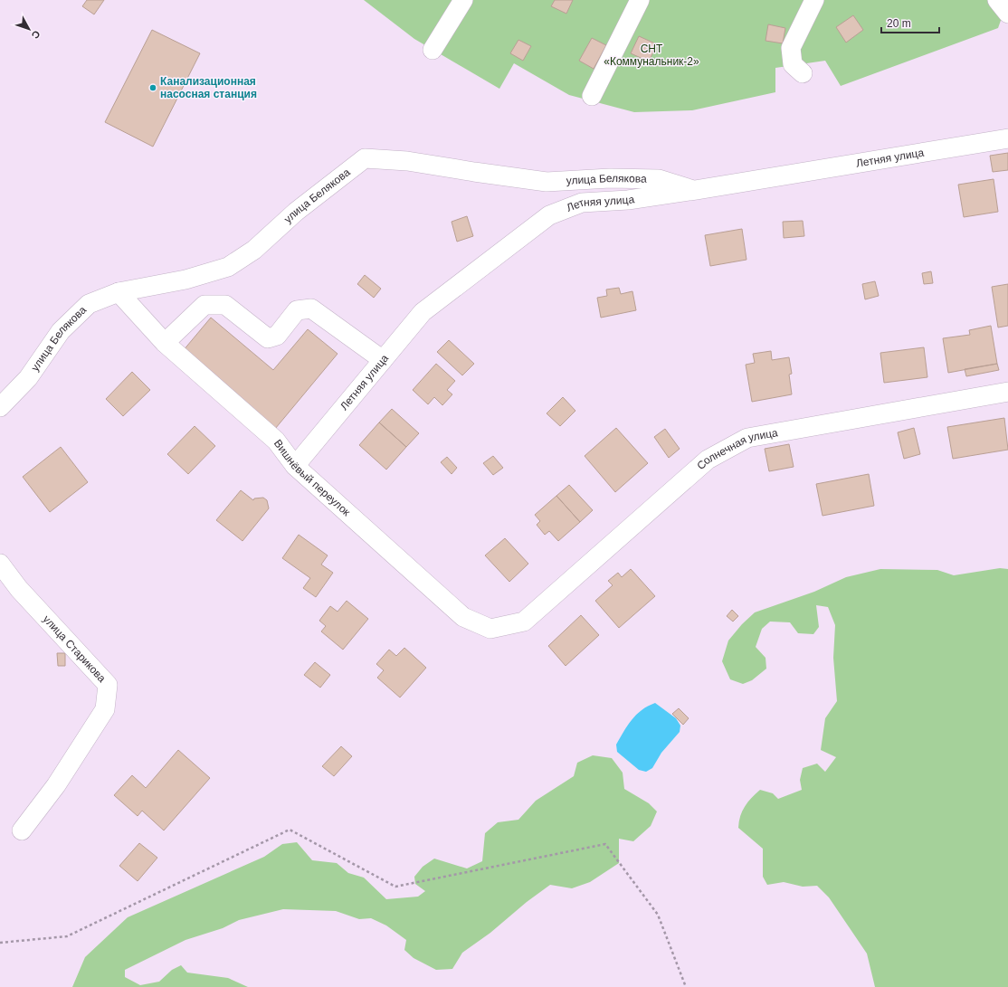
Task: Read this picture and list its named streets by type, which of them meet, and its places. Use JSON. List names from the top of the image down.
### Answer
{
  "streets": {
    "street": [
      "Летняя улица",
      "улица Белякова",
      "Солнечная улица",
      "Вишнёвый переулок",
      "улица Старикова"
    ]
  },
  "crossings": [
    ["Летняя улица", "улица Белякова"],
    ["Летняя улица", "Вишнёвый переулок"],
    ["улица Белякова", "Вишнёвый переулок"],
    ["Солнечная улица", "Вишнёвый переулок"]
  ],
  "parks": ["СНТ «Коммунальник-2»"],
  "places": ["Канализационная насосная станция"],
  "scale_bar": "20 m",
  "north": "bottom right"
}
